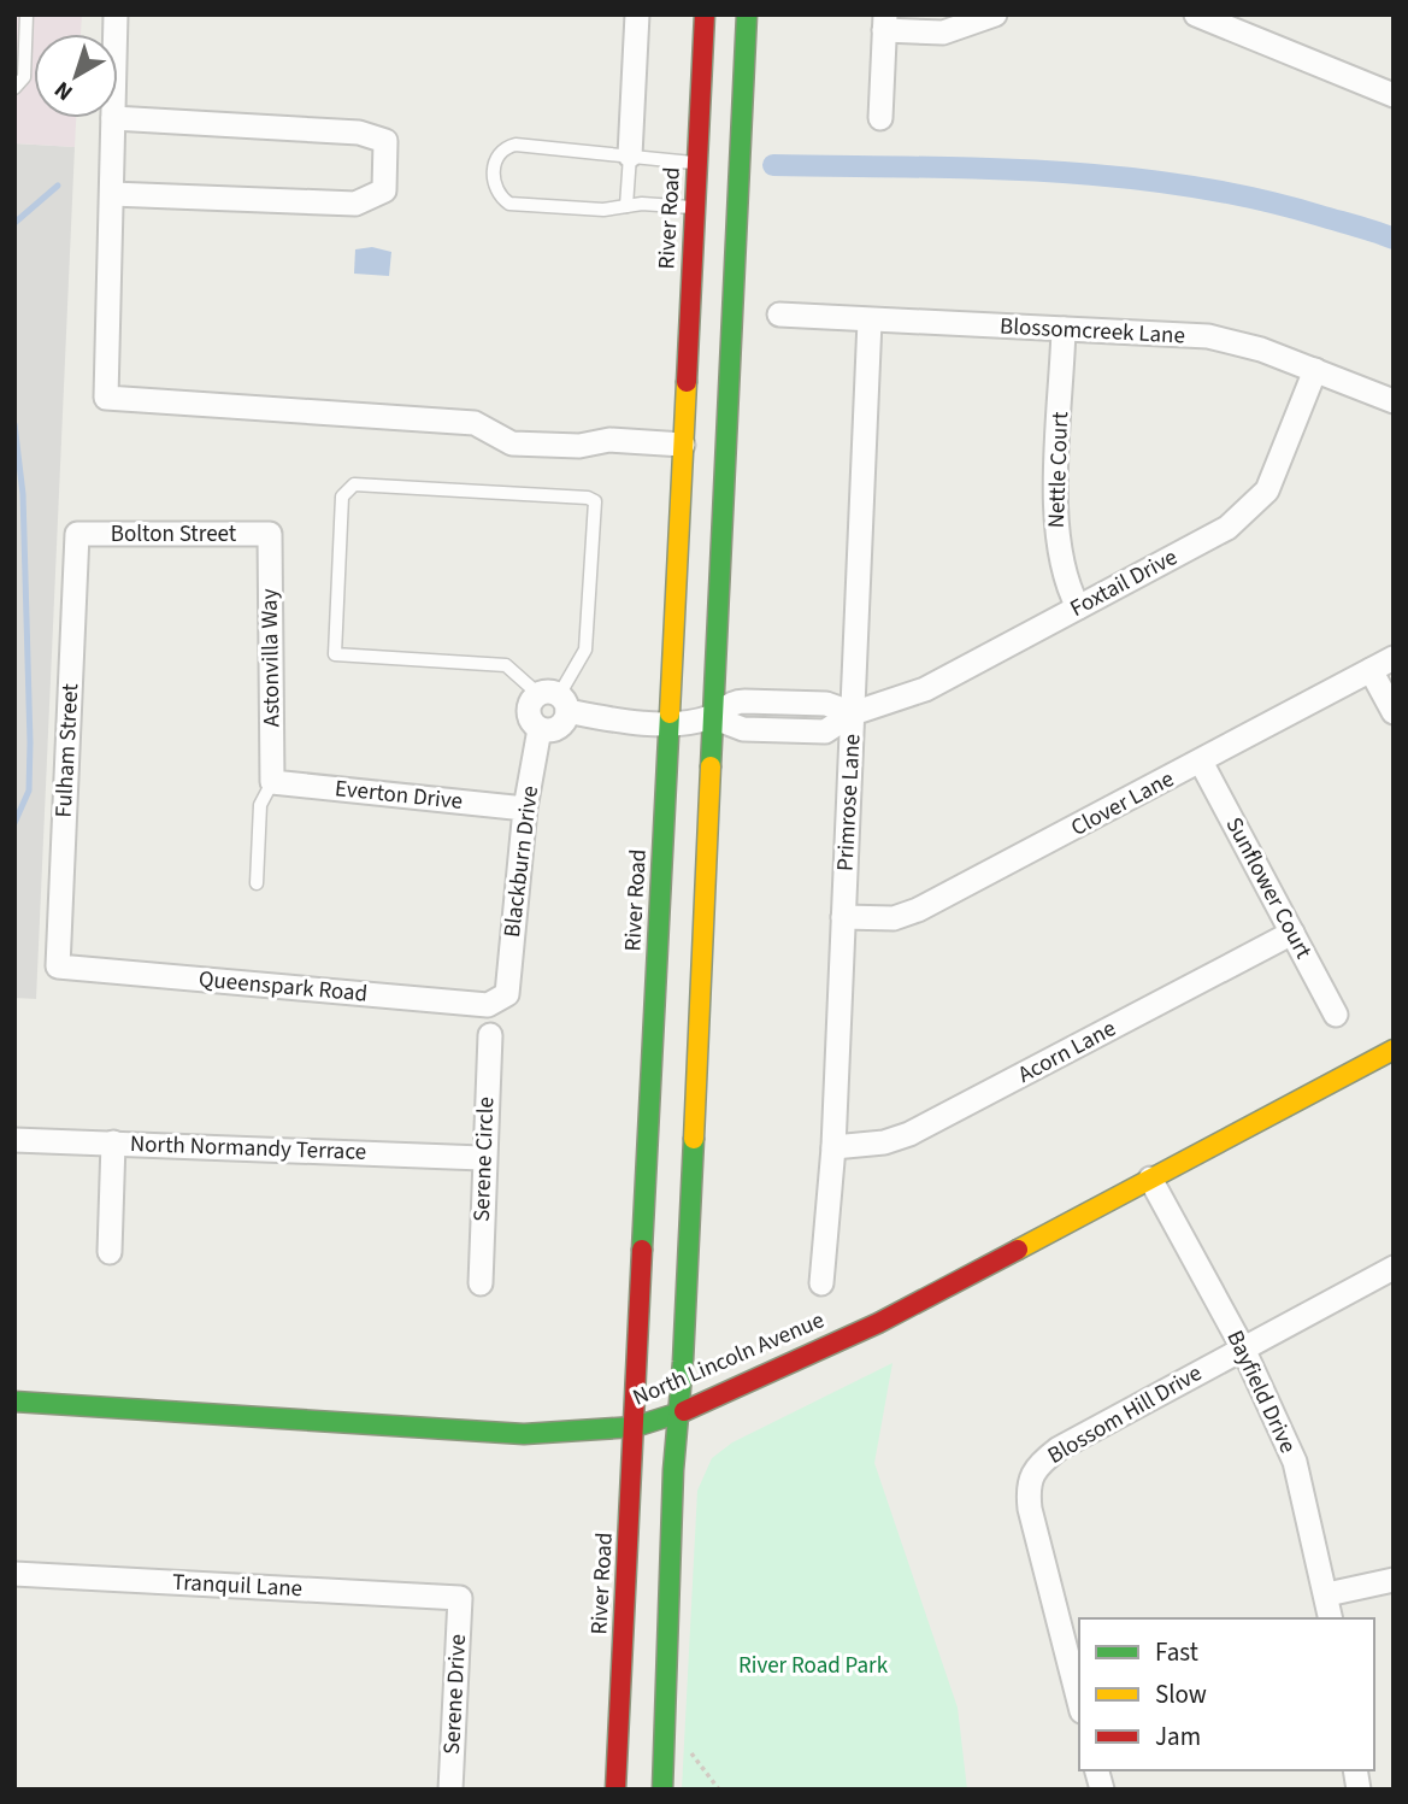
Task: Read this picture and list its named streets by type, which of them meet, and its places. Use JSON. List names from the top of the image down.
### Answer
{
  "streets": {
    "main road": ["River Road", "North Lincoln Avenue"],
    "street": [
      "Blossomcreek Lane",
      "Nettle Court",
      "Bolton Street",
      "Foxtail Drive",
      "Astonvilla Way",
      "Fulham Street",
      "Everton Drive",
      "Primrose Lane",
      "Clover Lane",
      "Blackburn Drive",
      "Sunflower Court",
      "Queenspark Road",
      "Acorn Lane",
      "North Normandy Terrace",
      "Serene Circle",
      "Bayfield Drive",
      "Blossom Hill Drive",
      "Tranquil Lane",
      "Serene Drive"
    ]
  },
  "crossings": [
    ["River Road", "North Lincoln Avenue"],
    ["Blossomcreek Lane", "Nettle Court"],
    ["Blossomcreek Lane", "Foxtail Drive"],
    ["Blossomcreek Lane", "Primrose Lane"],
    ["Nettle Court", "Foxtail Drive"],
    ["Bolton Street", "Astonvilla Way"],
    ["Bolton Street", "Fulham Street"],
    ["Foxtail Drive", "Primrose Lane"],
    ["Astonvilla Way", "Everton Drive"],
    ["Fulham Street", "Queenspark Road"],
    ["Everton Drive", "Blackburn Drive"],
    ["Primrose Lane", "Clover Lane"],
    ["Primrose Lane", "Acorn Lane"],
    ["Clover Lane", "Sunflower Court"],
    ["Blackburn Drive", "Queenspark Road"],
    ["Sunflower Court", "Acorn Lane"],
    ["North Normandy Terrace", "Serene Circle"],
    ["North Lincoln Avenue", "Bayfield Drive"],
    ["Bayfield Drive", "Blossom Hill Drive"],
    ["Tranquil Lane", "Serene Drive"]
  ],
  "parks": ["River Road Park"],
  "legend": ["Fast", "Slow", "Jam"],
  "north": "bottom left"
}
